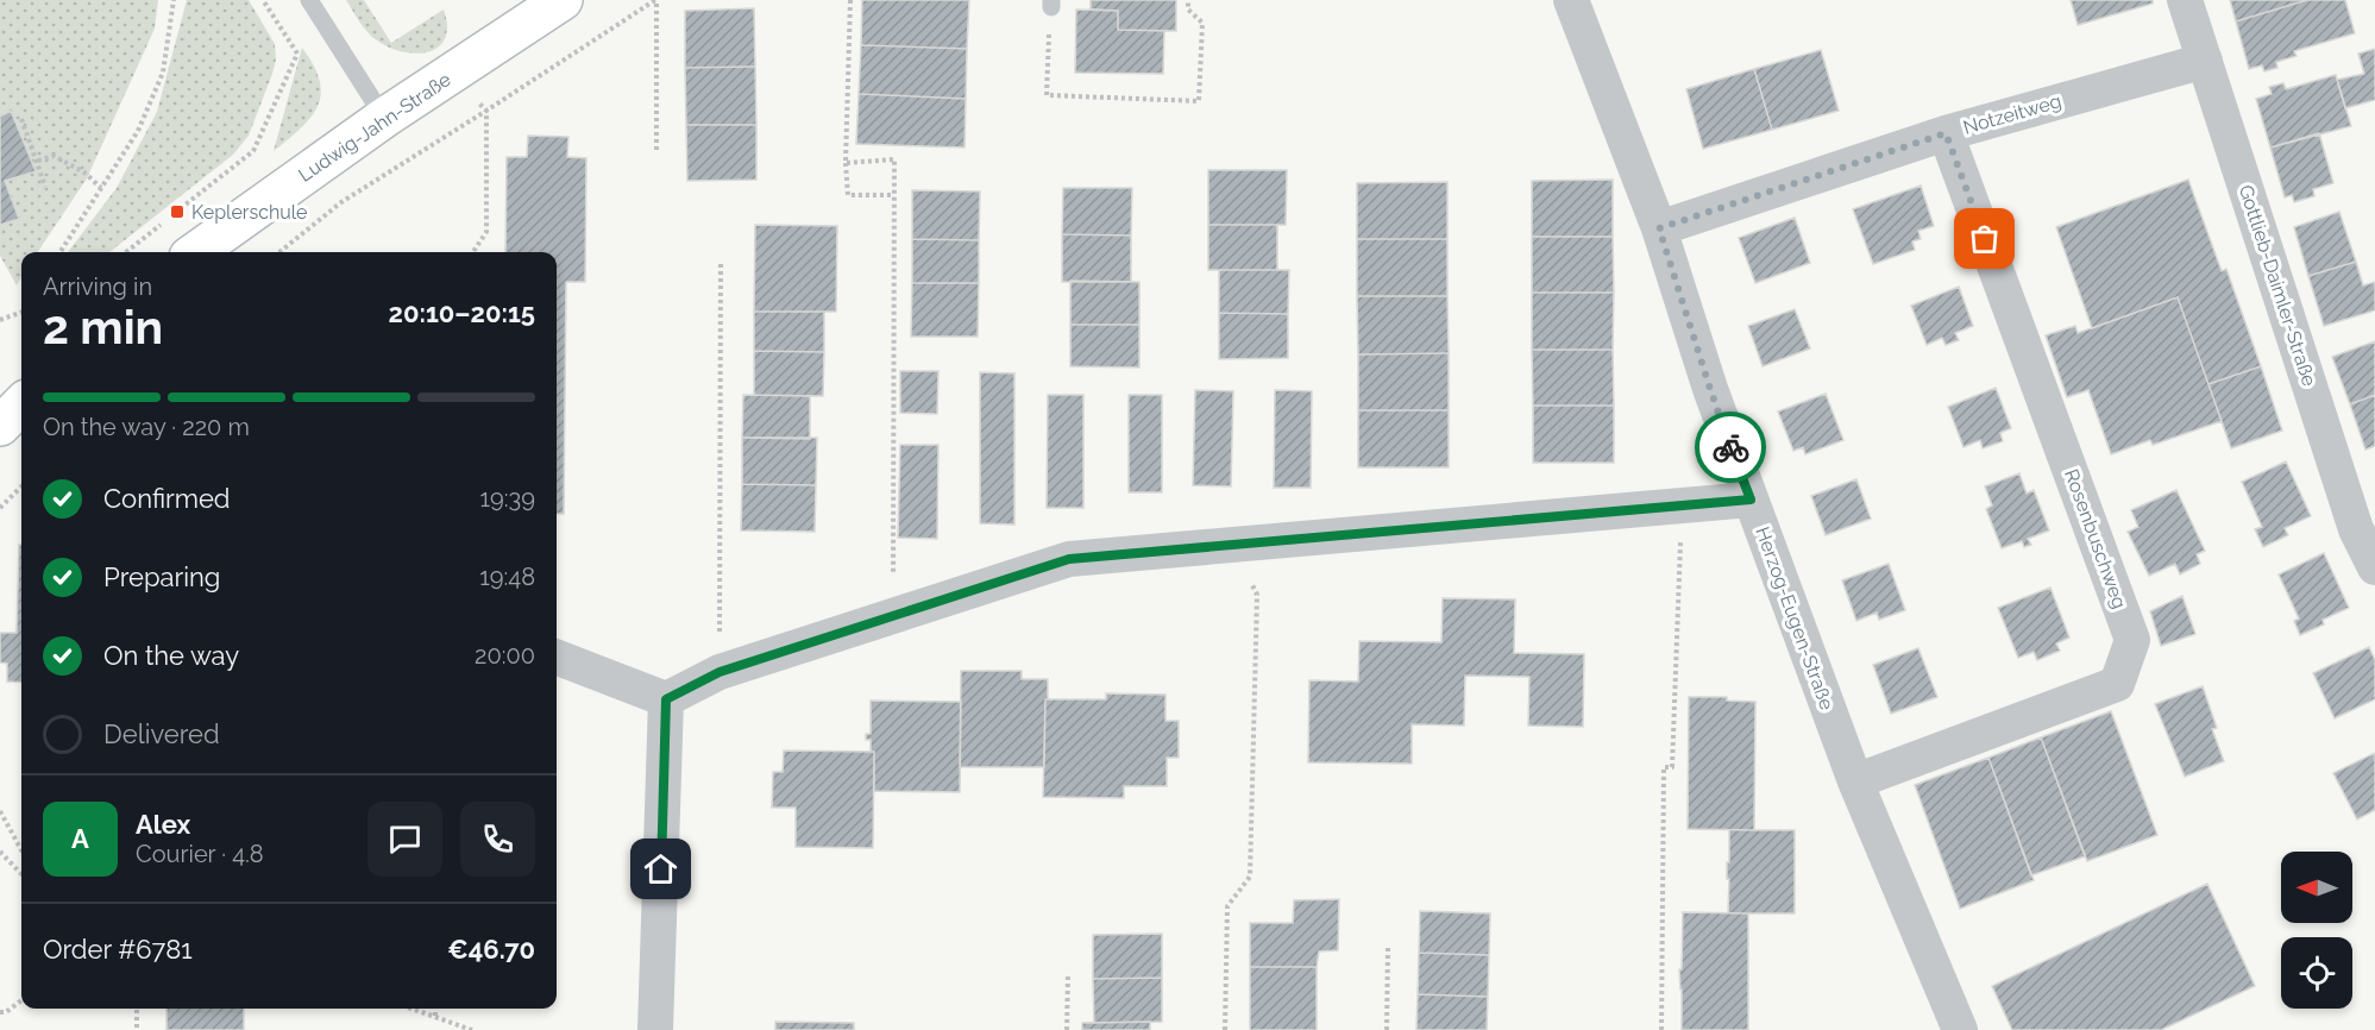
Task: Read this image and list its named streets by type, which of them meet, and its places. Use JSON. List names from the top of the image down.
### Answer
{
  "streets": {
    "street": [
      "Notzeitweg",
      "Ludwig-Jahn-Straße",
      "Gottlieb-Daimler-Straße",
      "Rosenbuschweg",
      "Herzog-Eugen-Straße"
    ]
  },
  "crossings": [
    ["Notzeitweg", "Gottlieb-Daimler-Straße"],
    ["Notzeitweg", "Rosenbuschweg"],
    ["Notzeitweg", "Herzog-Eugen-Straße"],
    ["Rosenbuschweg", "Herzog-Eugen-Straße"]
  ],
  "places": {
    "transit": ["Keplerschule"]
  },
  "north": "left",
  "page": {
    "heading": ["2 min", "Arriving in", "20:10–20:15"],
    "panel": [
      "Alex",
      "Courier · 4.8",
      "Order #6781",
      "€46.70"
    ],
    "bar": "On the way · 220 m",
    "list": [
      ["Confirmed", "19:39"],
      ["Preparing", "19:48"],
      ["On the way", "20:00"],
      "Delivered"
    ],
    "round": "A"
  }
}
